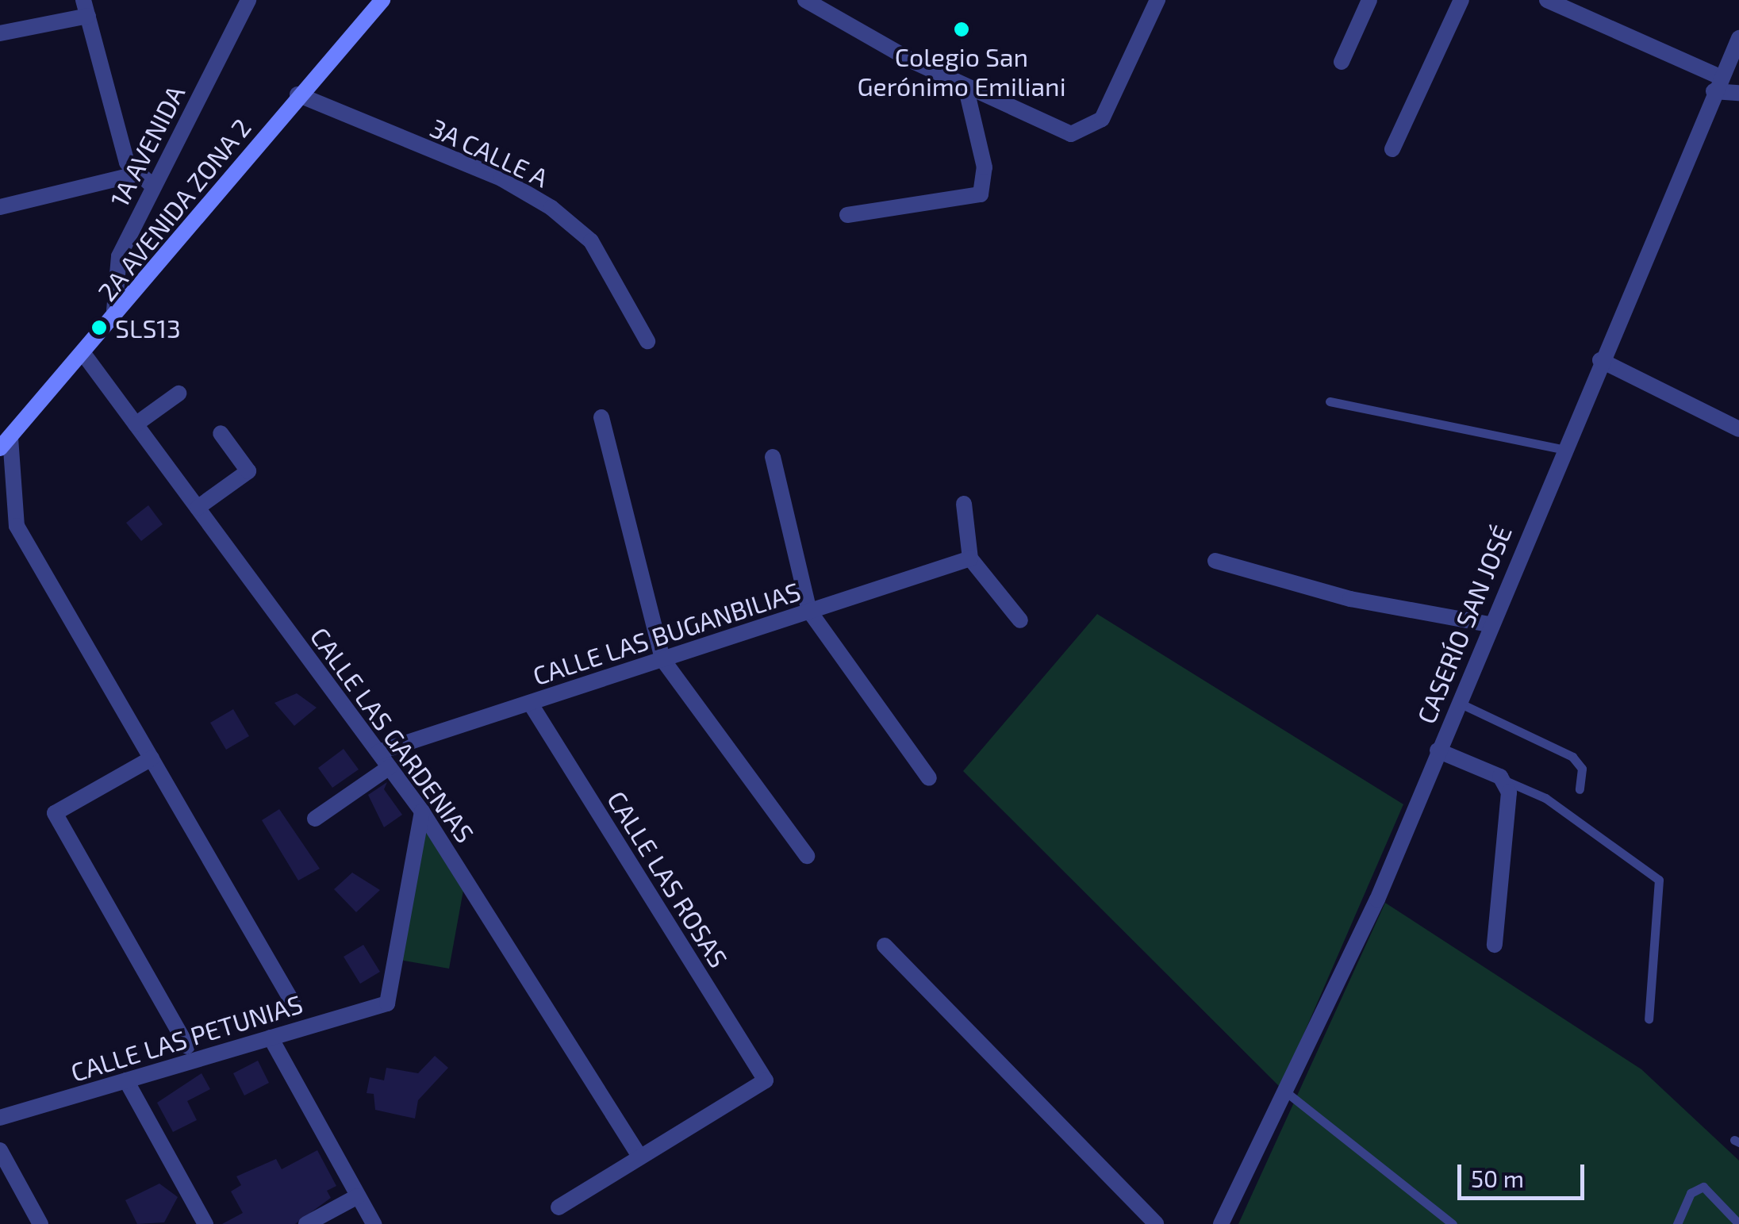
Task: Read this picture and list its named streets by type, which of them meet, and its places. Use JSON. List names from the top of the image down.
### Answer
{
  "streets": {
    "street": [
      "1A AVENIDA",
      "3A CALLE A",
      "2A AVENIDA ZONA 2",
      "CASERÍO SAN JOSÉ",
      "CALLE LAS BUGANBILIAS",
      "CALLE LAS GARDENIAS",
      "CALLE LAS ROSAS",
      "CALLE LAS PETUNIAS"
    ]
  },
  "crossings": [
    ["1A AVENIDA", "2A AVENIDA ZONA 2"],
    ["3A CALLE A", "2A AVENIDA ZONA 2"],
    ["2A AVENIDA ZONA 2", "CALLE LAS GARDENIAS"],
    ["CALLE LAS BUGANBILIAS", "CALLE LAS GARDENIAS"],
    ["CALLE LAS BUGANBILIAS", "CALLE LAS ROSAS"],
    ["CALLE LAS GARDENIAS", "CALLE LAS ROSAS"],
    ["CALLE LAS GARDENIAS", "CALLE LAS PETUNIAS"]
  ],
  "places": ["Colegio San Gerónimo Emiliani", "SLS13"],
  "scale_bar": "50 m"
}
